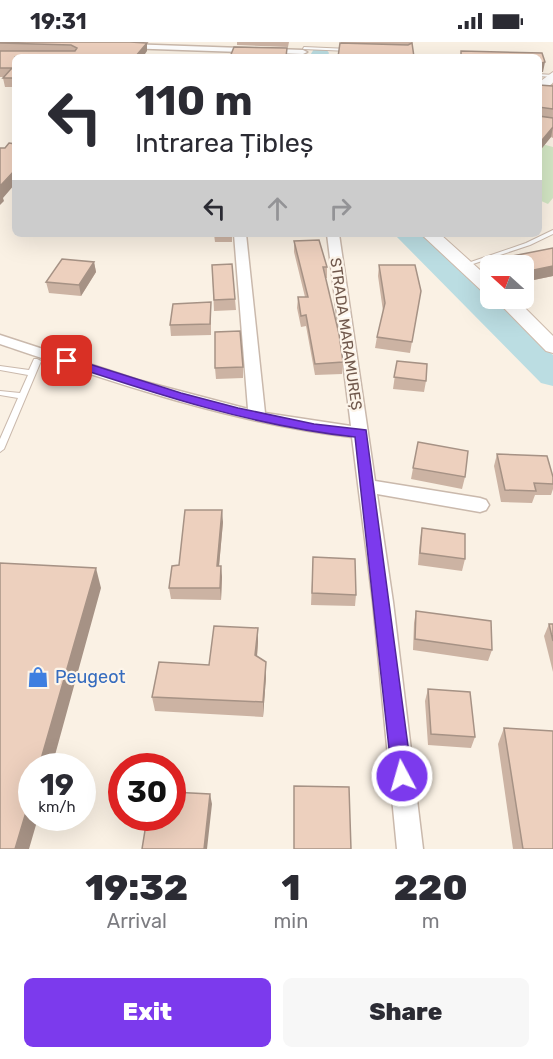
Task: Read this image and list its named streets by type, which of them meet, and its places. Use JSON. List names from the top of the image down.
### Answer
{
  "streets": {
    "street": ["STRADA MARAMUREȘ"]
  },
  "places": {
    "shop": ["Peugeot"]
  },
  "north": "left",
  "page": {
    "status": "19:31",
    "turn": ["110 m", "Intrarea Țibleș"],
    "speed": "19 km/h",
    "limit": "30",
    "eta": [
      "19:32",
      "Arrival",
      "1",
      "min",
      "220",
      "m"
    ],
    "buttons": ["Exit", "Share"]
  }
}
